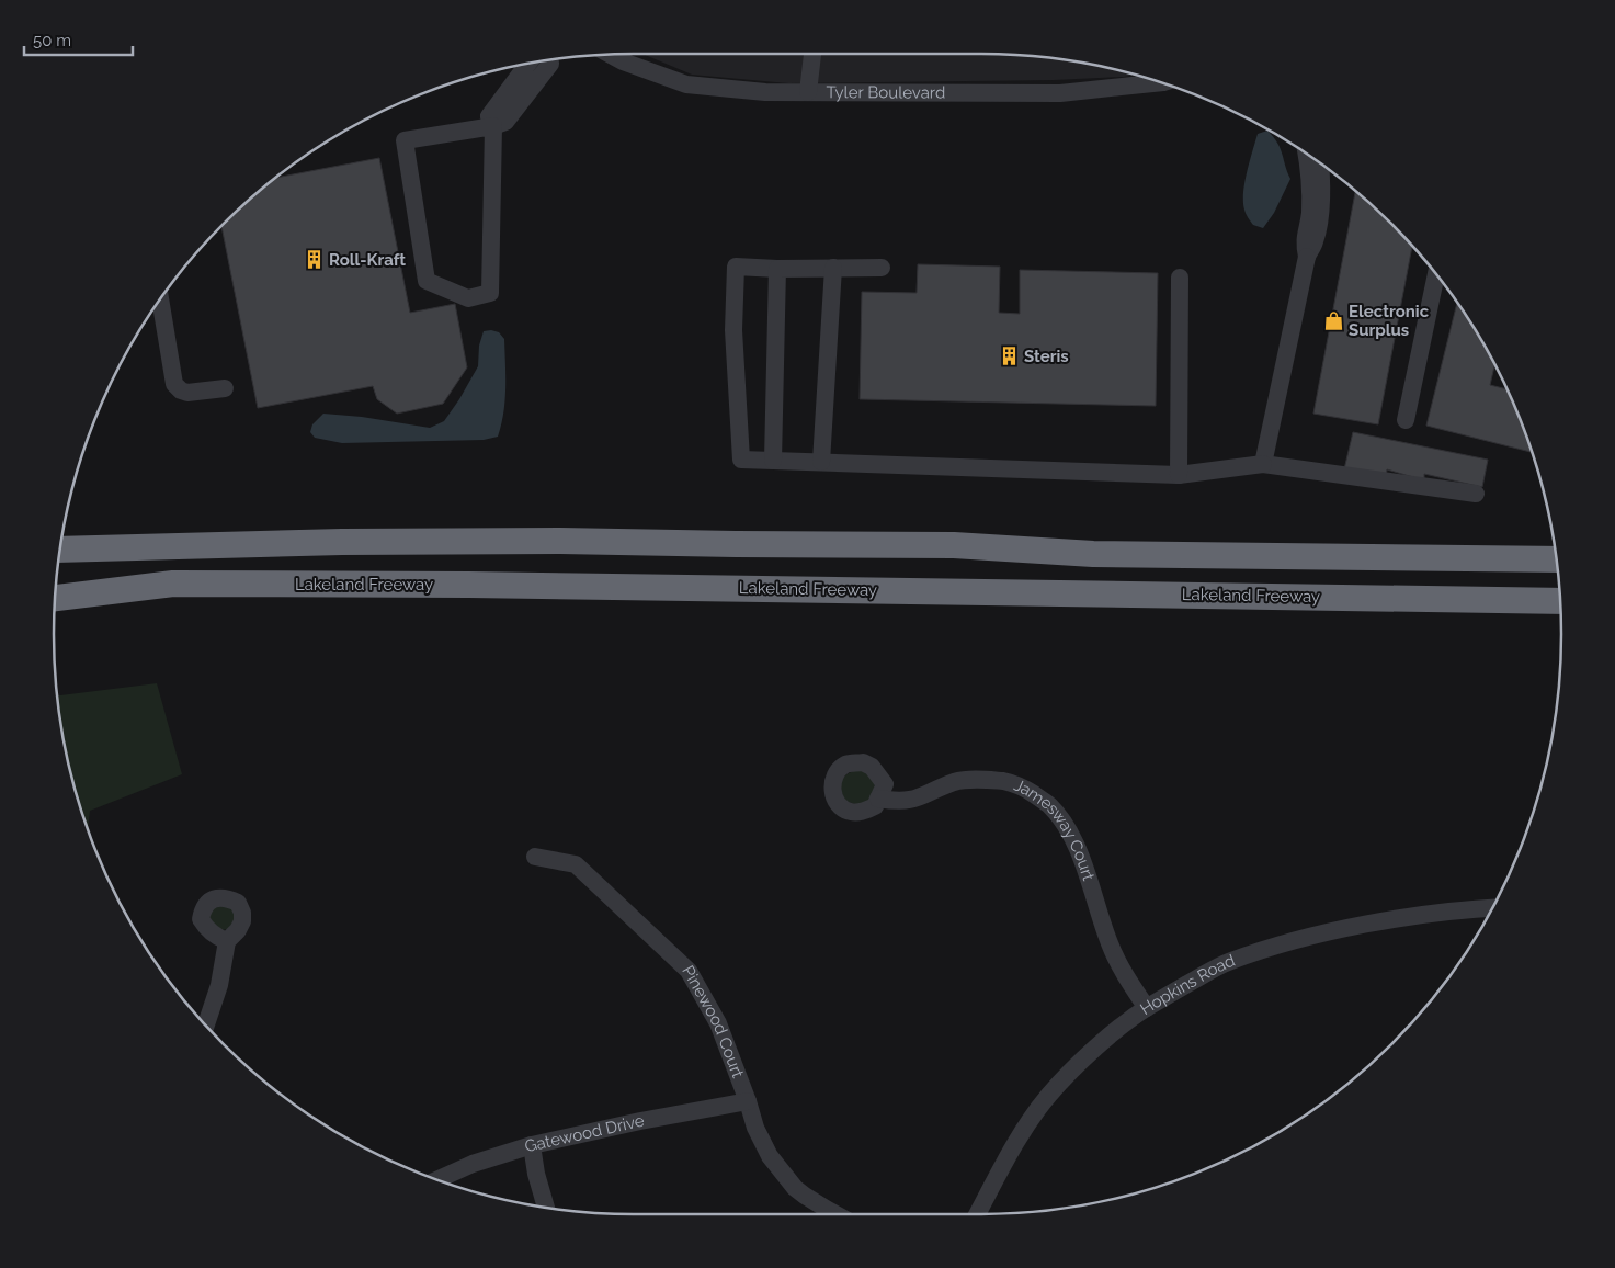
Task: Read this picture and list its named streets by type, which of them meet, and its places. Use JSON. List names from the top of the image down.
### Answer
{
  "streets": {
    "highway": ["Lakeland Freeway"],
    "street": [
      "Tyler Boulevard",
      "Jamesway Court",
      "Hopkins Road",
      "Pinewood Court",
      "Gatewood Drive"
    ]
  },
  "crossings": [
    ["Jamesway Court", "Hopkins Road"],
    ["Pinewood Court", "Gatewood Drive"]
  ],
  "places": {
    "building": ["Roll-Kraft", "Steris"],
    "shop": ["Electronic Surplus"]
  },
  "scale_bar": "50 m"
}
